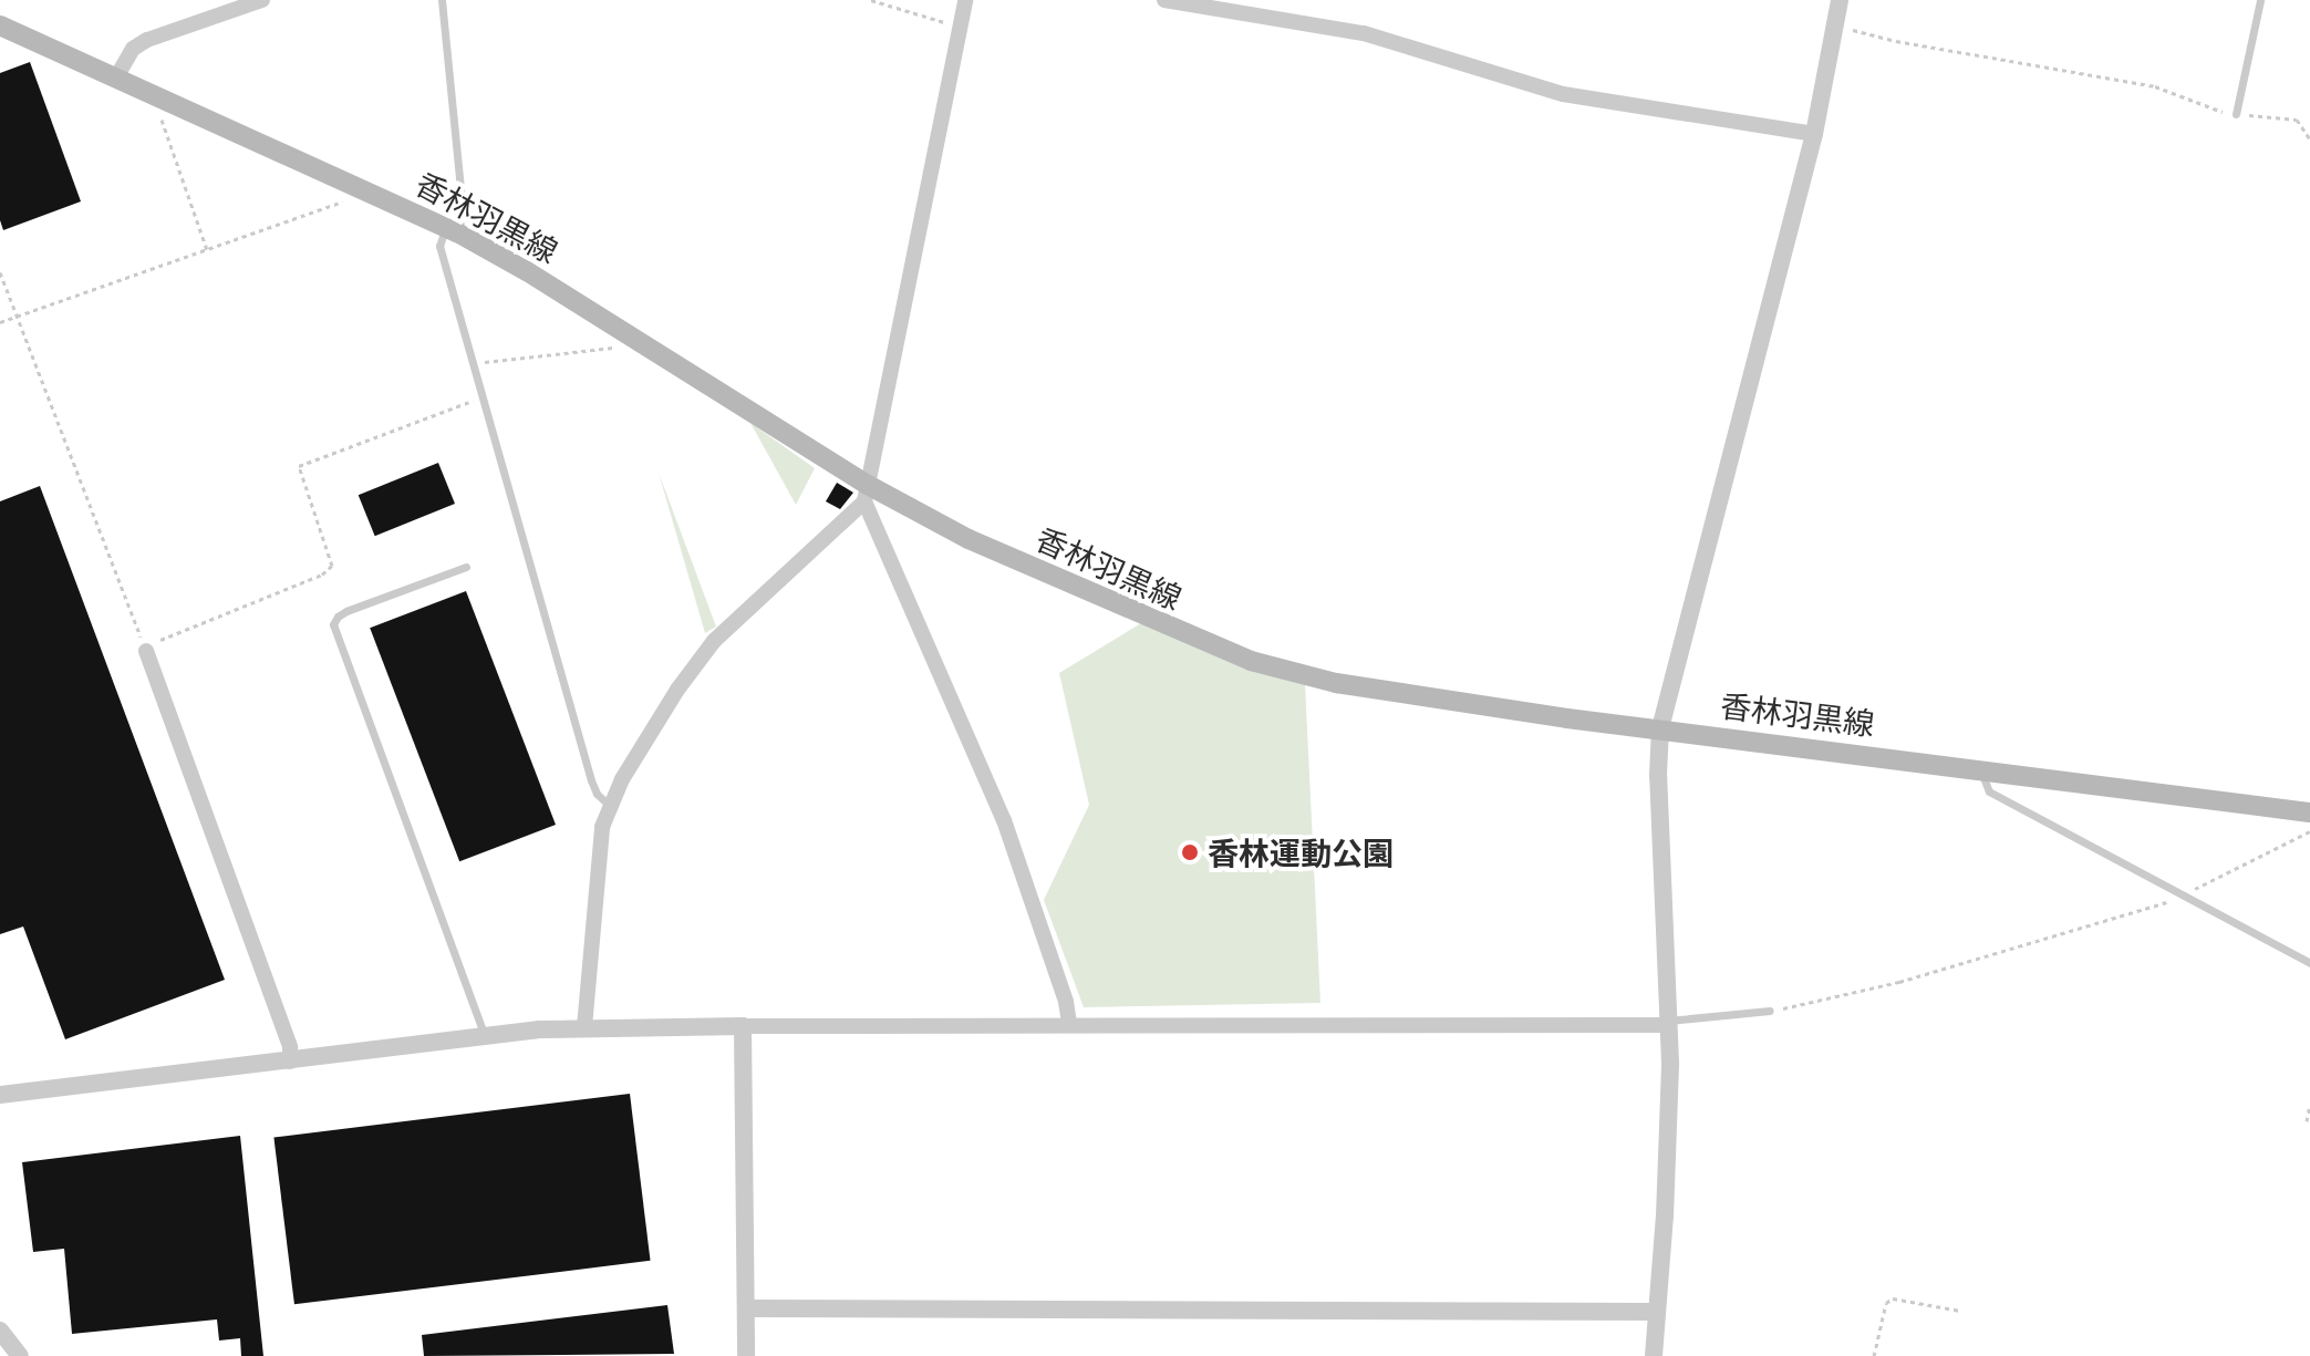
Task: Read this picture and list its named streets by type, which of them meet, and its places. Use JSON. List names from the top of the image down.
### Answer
{
  "streets": {
    "main road": ["香林羽黒線"]
  },
  "places": ["香林運動公園"]
}
